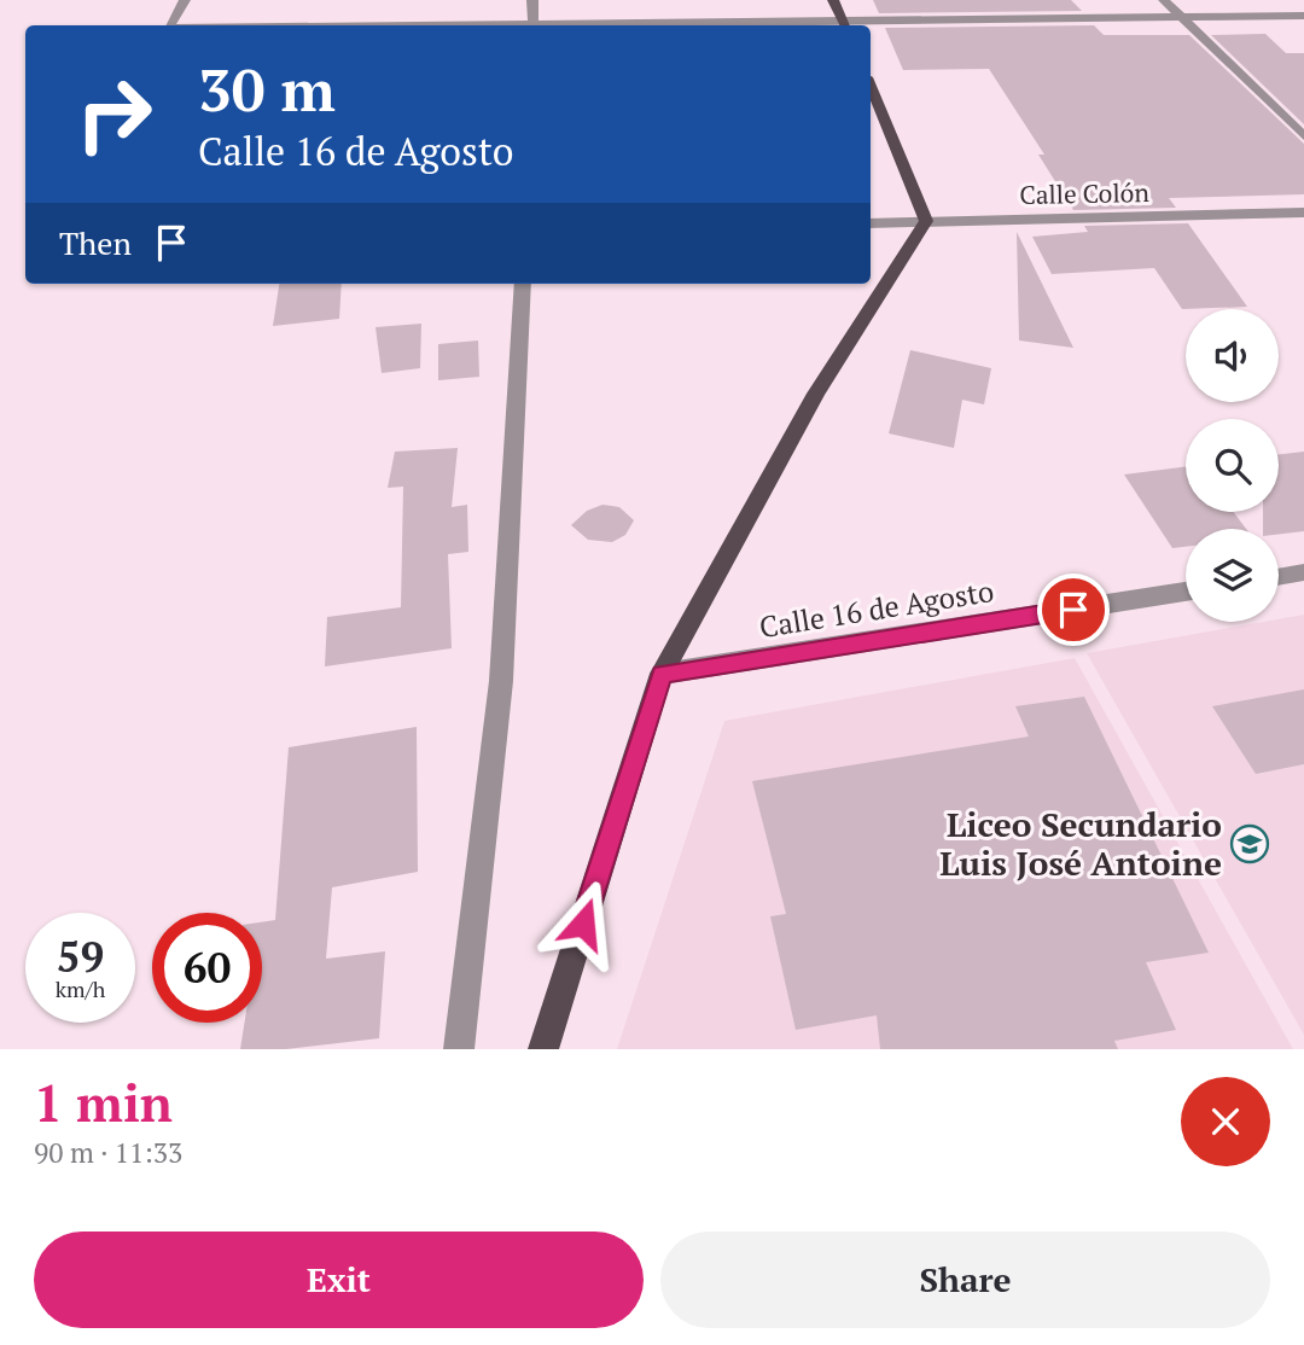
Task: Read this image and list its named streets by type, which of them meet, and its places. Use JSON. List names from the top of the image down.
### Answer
{
  "streets": {
    "street": ["Calle Colón", "Calle 16 de Agosto"]
  },
  "places": {
    "school or university": ["Liceo Secundario Luis José Antoine"]
  },
  "page": {
    "turn": ["30 m", "Calle 16 de Agosto"],
    "then": "Then",
    "speed": "59 km/h",
    "limit": "60",
    "heading": ["1 min", "90 m · 11:33"],
    "buttons": ["Exit", "Share"]
  }
}
